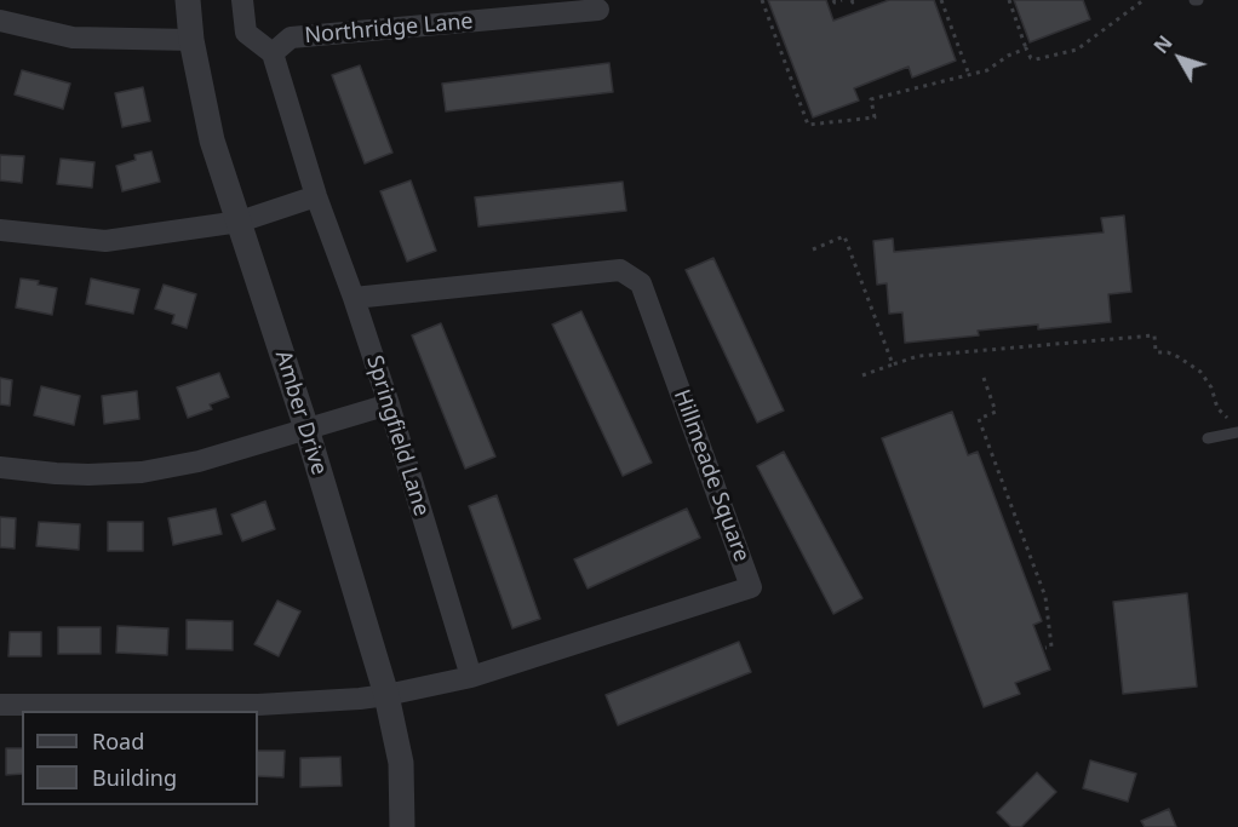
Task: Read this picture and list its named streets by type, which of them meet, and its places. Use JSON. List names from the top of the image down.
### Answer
{
  "streets": {
    "street": [
      "Northridge Lane",
      "Amber Drive",
      "Springfield Lane",
      "Hillmeade Square"
    ]
  },
  "crossings": [
    ["Northridge Lane", "Springfield Lane"],
    ["Amber Drive", "Hillmeade Square"],
    ["Springfield Lane", "Hillmeade Square"]
  ],
  "legend": ["Road", "Building"],
  "north": "top left"
}
